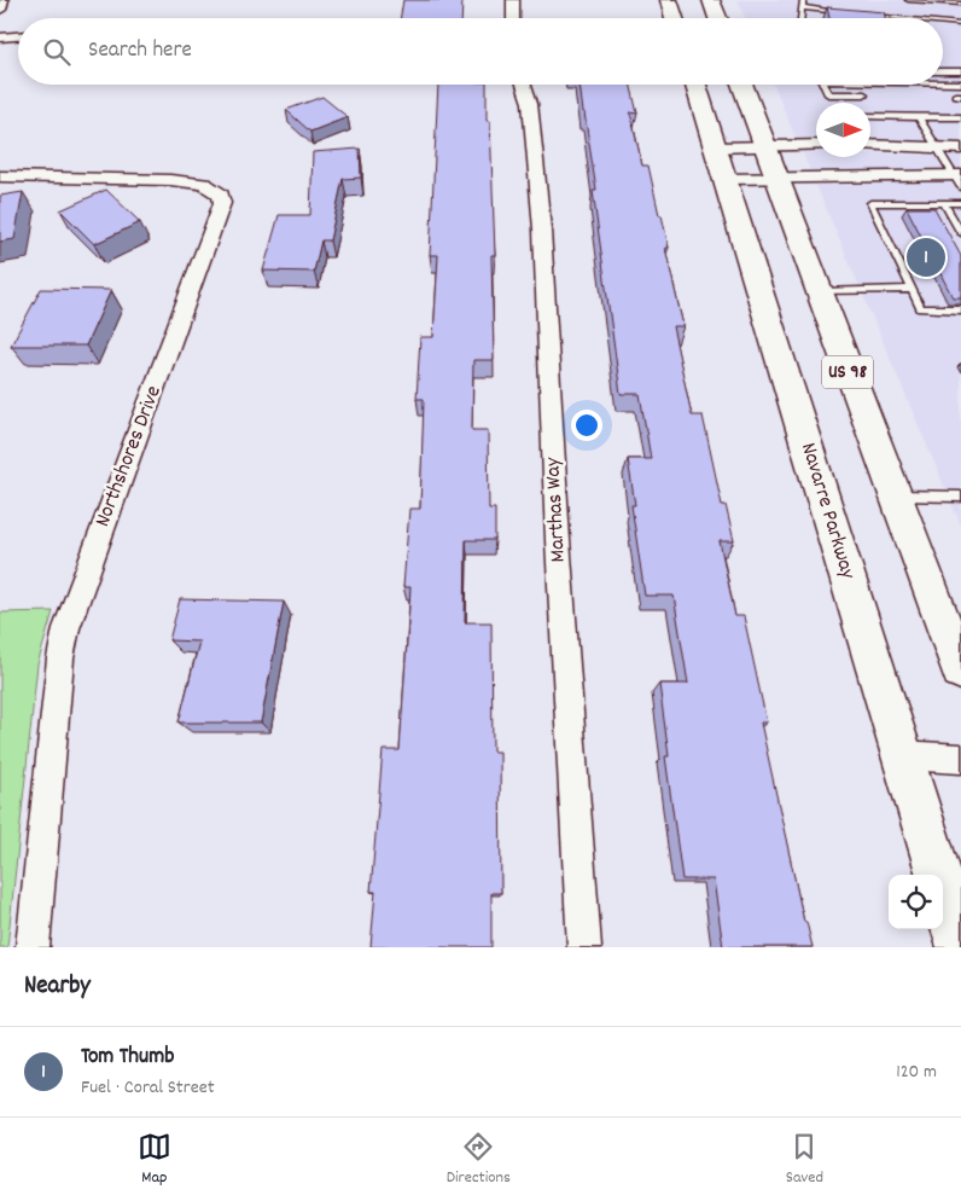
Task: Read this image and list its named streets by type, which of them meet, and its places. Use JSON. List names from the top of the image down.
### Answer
{
  "streets": {
    "highway": ["US 98", "Navarre Parkway"],
    "street": ["Northshores Drive", "Marthas Way"]
  },
  "north": "right",
  "page": {
    "search": "Search here",
    "pins": "1",
    "heading": "Nearby",
    "list": [
      {
        "mark": "1",
        "name": "Tom Thumb",
        "note": "Fuel · Coral Street",
        "value": "120 m"
      }
    ],
    "nav": ["Map", "Directions", "Saved"]
  }
}
